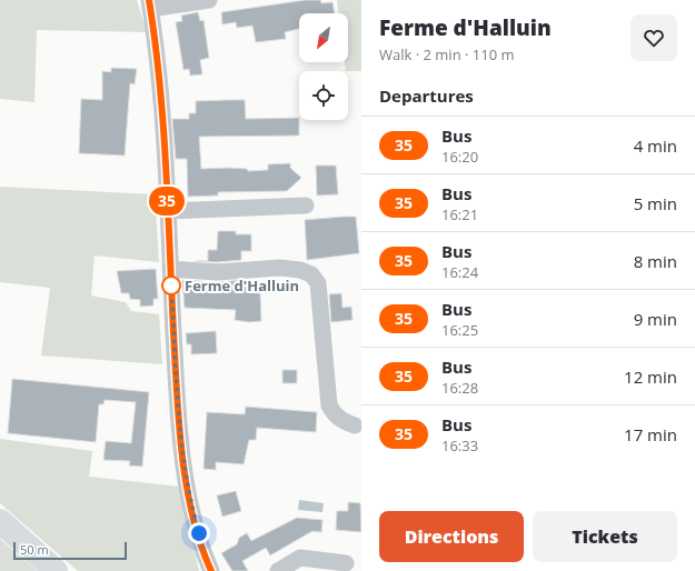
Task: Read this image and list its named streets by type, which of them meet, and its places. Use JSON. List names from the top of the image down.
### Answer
{
  "places": ["Ferme d'Halluin"],
  "lines": ["bus line 35"],
  "scale_bar": "50 m",
  "north": "bottom left",
  "page": {
    "on_map": "35",
    "heading": [
      ["Ferme d'Halluin", "Walk · 2 min · 110 m"],
      "Departures"
    ],
    "list": [
      {
        "mark": "35",
        "name": "Bus",
        "note": "16:20",
        "value": "4 min"
      },
      {
        "mark": "35",
        "name": "Bus",
        "note": "16:21",
        "value": "5 min"
      },
      {
        "mark": "35",
        "name": "Bus",
        "note": "16:24",
        "value": "8 min"
      },
      {
        "mark": "35",
        "name": "Bus",
        "note": "16:25",
        "value": "9 min"
      },
      {
        "mark": "35",
        "name": "Bus",
        "note": "16:28",
        "value": "12 min"
      },
      {
        "mark": "35",
        "name": "Bus",
        "note": "16:33",
        "value": "17 min"
      }
    ],
    "buttons": ["Directions", "Tickets"],
    "scale": "50 m"
  }
}
